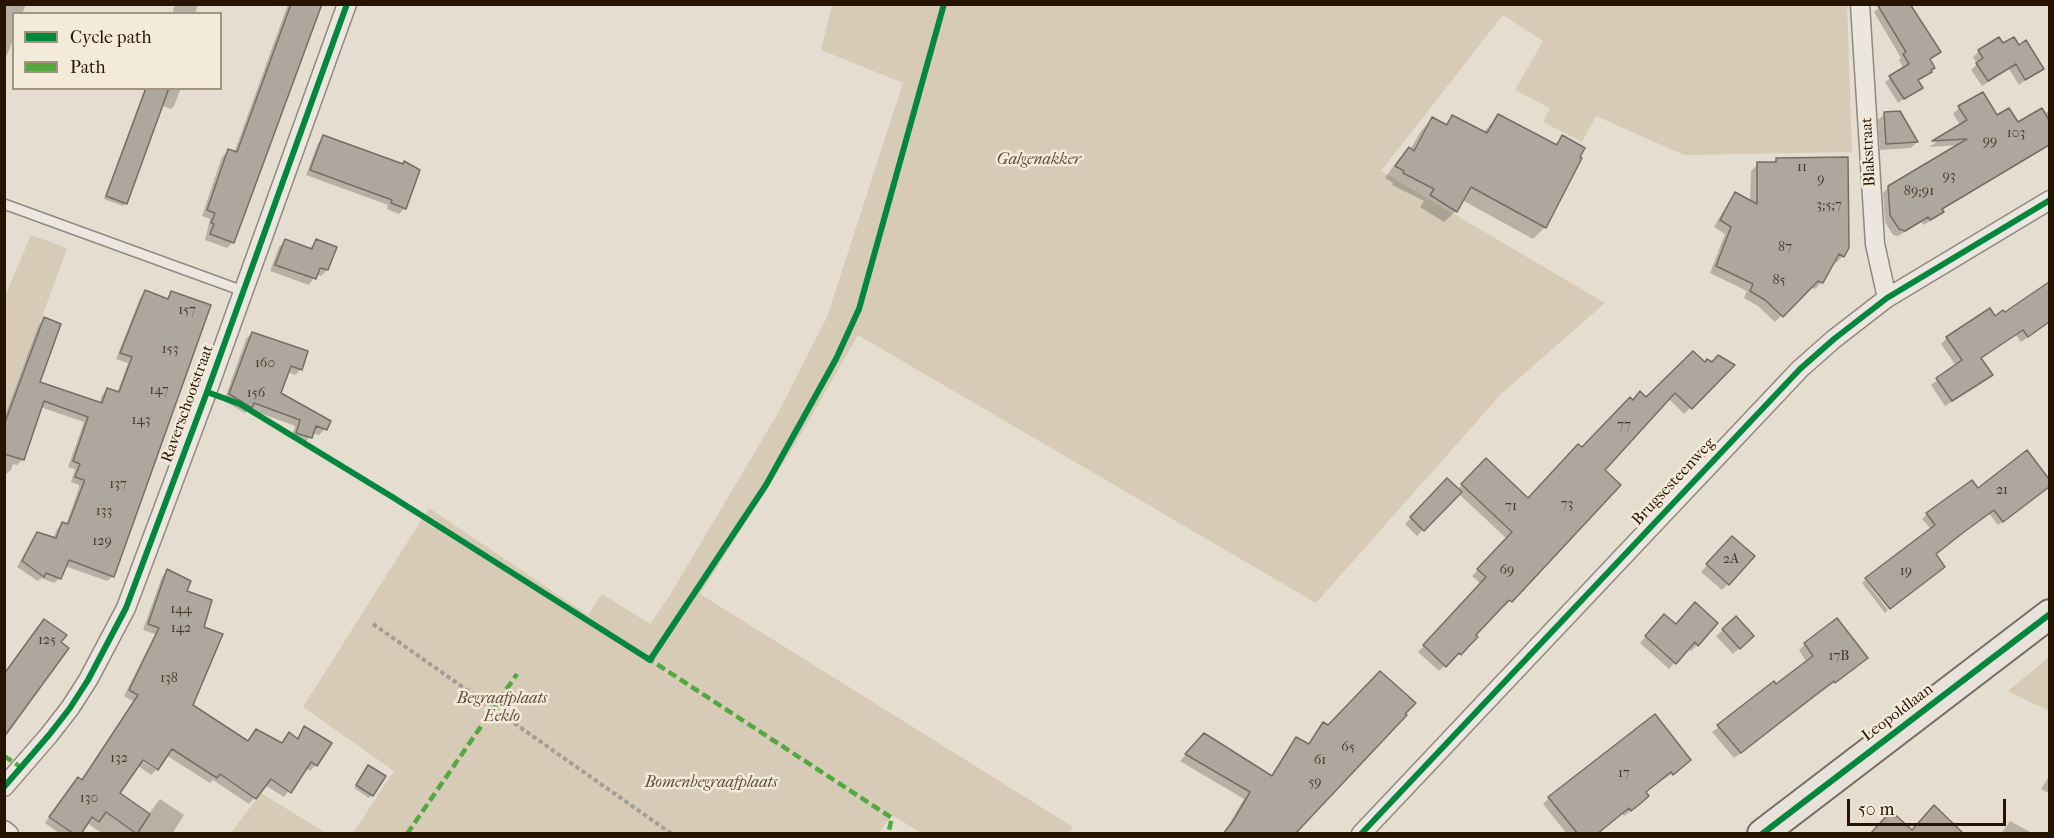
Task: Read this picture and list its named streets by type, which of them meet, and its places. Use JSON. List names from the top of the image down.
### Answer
{
  "streets": {
    "main road": ["Leopoldlaan"],
    "street": ["Blakstraat", "Raverschootstraat", "Brugsesteenweg"]
  },
  "crossings": [
    ["Blakstraat", "Brugsesteenweg"]
  ],
  "parks": ["Galgenakker", "Begraafplaats Eeklo", "Bomenbegraafplaats"],
  "house_numbers": [
    "103",
    "99",
    "11",
    "93",
    "9",
    "89;91",
    "3;5;7",
    "87",
    "85",
    "157",
    "153",
    "160",
    "147",
    "156",
    "143",
    "77",
    "137",
    "21",
    "73",
    "71",
    "133",
    "129",
    "2A",
    "69",
    "19",
    "144",
    "142",
    "125",
    "17B",
    "138",
    "65",
    "132",
    "61",
    "17",
    "59",
    "130"
  ],
  "legend": ["Cycle path", "Path"],
  "scale_bar": "50 m"
}
